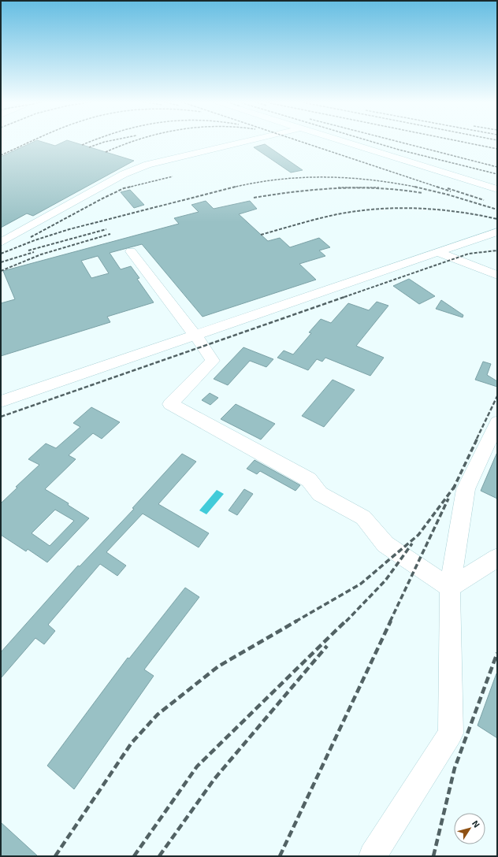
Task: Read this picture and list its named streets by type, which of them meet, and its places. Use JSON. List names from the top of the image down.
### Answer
{
  "north": "top right"
}
